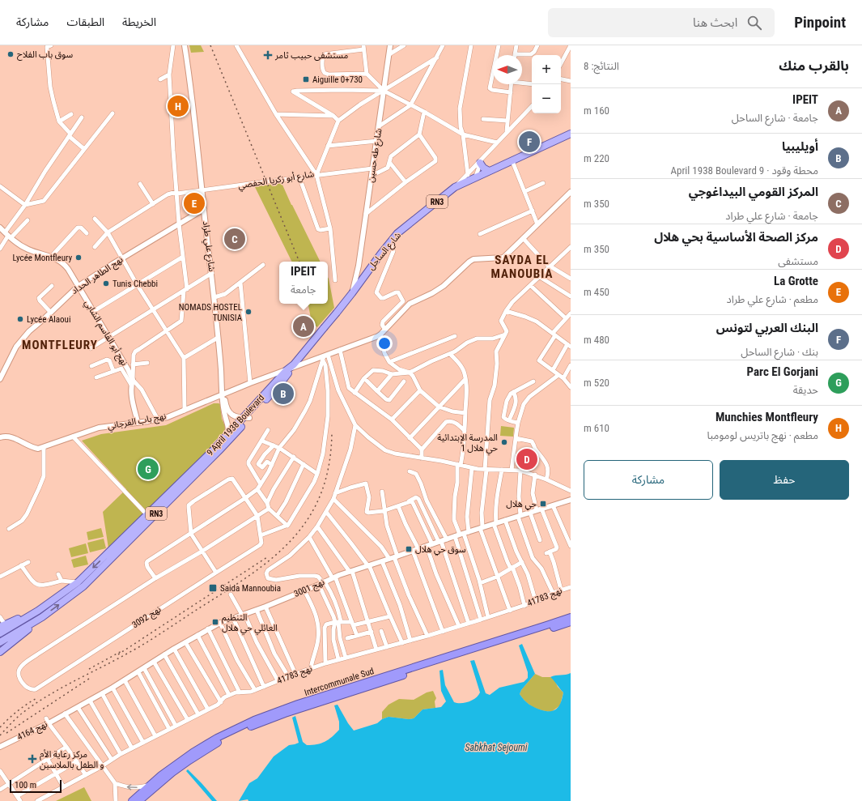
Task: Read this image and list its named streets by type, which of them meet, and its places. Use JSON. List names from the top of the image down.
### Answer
{
  "streets": {
    "highway": ["Intercommunale Sud"],
    "main road": ["RN3", "شارع الساحل", "9 April 1938 Boulevard"],
    "street": [
      "شارع طه حسين",
      "شارع أبو زكريا الحفصي",
      "شارع علي طراد",
      "نهج الطاهر الحداد",
      "نهج أبو القاسم الشابي",
      "نهج باب القرجاني",
      "نهج 3001",
      "نهج 41783",
      "نهج 3092",
      "نهج 4164"
    ]
  },
  "crossings": [
    ["شارع أبو زكريا الحفصي", "شارع علي طراد"],
    ["شارع علي طراد", "نهج الطاهر الحداد"],
    ["شارع علي طراد", "نهج باب القرجاني"],
    ["شارع علي طراد", "9 April 1938 Boulevard"],
    ["شارع الساحل", "9 April 1938 Boulevard"],
    ["نهج الطاهر الحداد", "نهج أبو القاسم الشابي"],
    ["نهج أبو القاسم الشابي", "نهج باب القرجاني"],
    ["نهج باب القرجاني", "9 April 1938 Boulevard"],
    ["نهج 3001", "نهج 4164"]
  ],
  "districts": ["SAYDA EL MANOUBIA", "MONTFLEURY"],
  "water": ["Sabkhat Sejoumi"],
  "places": {
    "other": [
      "سوق باب الفلاح",
      "Lycée Montfleury",
      "Tunis Chebbi",
      "NOMADS HOSTEL TUNISIA",
      "Lycée Alaoui",
      "المدرسة الإبتدائية حي هلال 1"
    ],
    "health": ["مستشفى حبيب ثامر", "مركز رعاية الأم و الطفل بالملاسين"],
    "transit": [
      "Aiguille 0+730",
      "حي هلال",
      "سوق حي هلال",
      "Saida Mannoubia",
      "التنظيم العائلي حي هلال"
    ]
  },
  "scale_bar": "100 m",
  "north": "left",
  "page": {
    "header": "Pinpoint",
    "search": "ابحث هنا",
    "nav": ["الخريطة", "الطبقات", "مشاركة"],
    "heading": ["بالقرب منك", "النتائج: 8"],
    "map_buttons": ["+", "−"],
    "list": [
      {
        "mark": "A",
        "name": "IPEIT",
        "note": "جامعة · شارع الساحل",
        "value": "160 m"
      },
      {
        "mark": "B",
        "name": "أويليبيا",
        "note": "محطة وقود · 9 April 1938 Boulevard",
        "value": "220 m"
      },
      {
        "mark": "C",
        "name": "المركز القومي البيداغوجي",
        "note": "جامعة · شارع علي طراد",
        "value": "350 m"
      },
      {
        "mark": "D",
        "name": "مركز الصحة الأساسية بحي هلال",
        "note": "مستشفى",
        "value": "350 m"
      },
      {
        "mark": "E",
        "name": "La Grotte",
        "note": "مطعم · شارع علي طراد",
        "value": "450 m"
      },
      {
        "mark": "F",
        "name": "البنك العربي لتونس",
        "note": "بنك · شارع الساحل",
        "value": "480 m"
      },
      {
        "mark": "G",
        "name": "Parc El Gorjani",
        "note": "حديقة",
        "value": "520 m"
      },
      {
        "mark": "H",
        "name": "Munchies Montfleury",
        "note": "مطعم · نهج باتريس لومومبا",
        "value": "610 m"
      }
    ],
    "pins": [
      "H",
      "F",
      "E",
      "C",
      "A",
      "B",
      "D",
      "G"
    ],
    "popup": ["IPEIT", "جامعة"],
    "buttons": ["حفظ", "مشاركة"],
    "scale": "100 m"
  }
}
